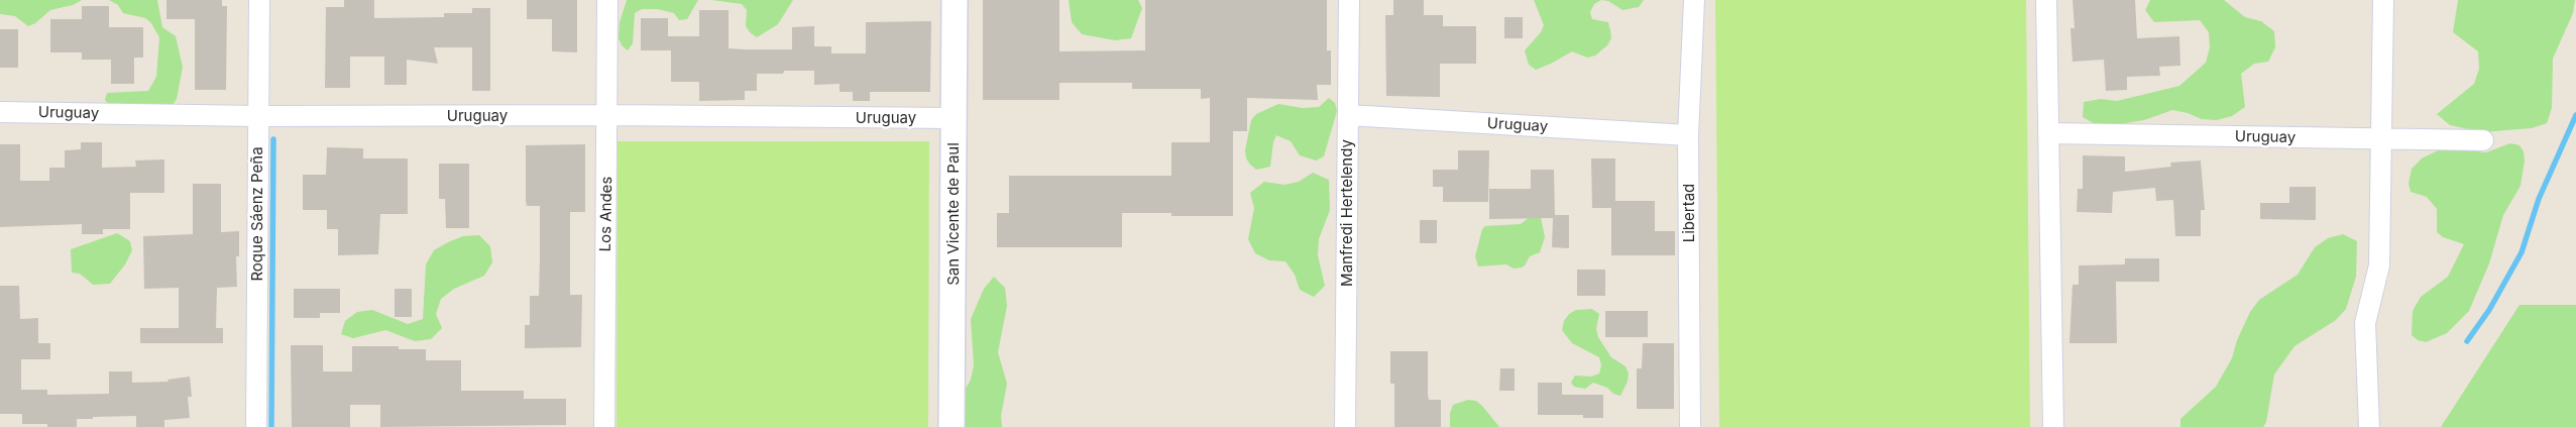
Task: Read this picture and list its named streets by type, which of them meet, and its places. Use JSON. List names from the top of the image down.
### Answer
{
  "streets": {
    "street": [
      "Uruguay",
      "Manfredi Hertelendy",
      "Libertad",
      "Roque Sáenz Peña",
      "Los Andes",
      "San Vicente de Paul"
    ]
  },
  "crossings": [
    ["Uruguay", "Manfredi Hertelendy"],
    ["Uruguay", "Libertad"],
    ["Uruguay", "Roque Sáenz Peña"],
    ["Uruguay", "Los Andes"],
    ["Uruguay", "San Vicente de Paul"]
  ]
}
